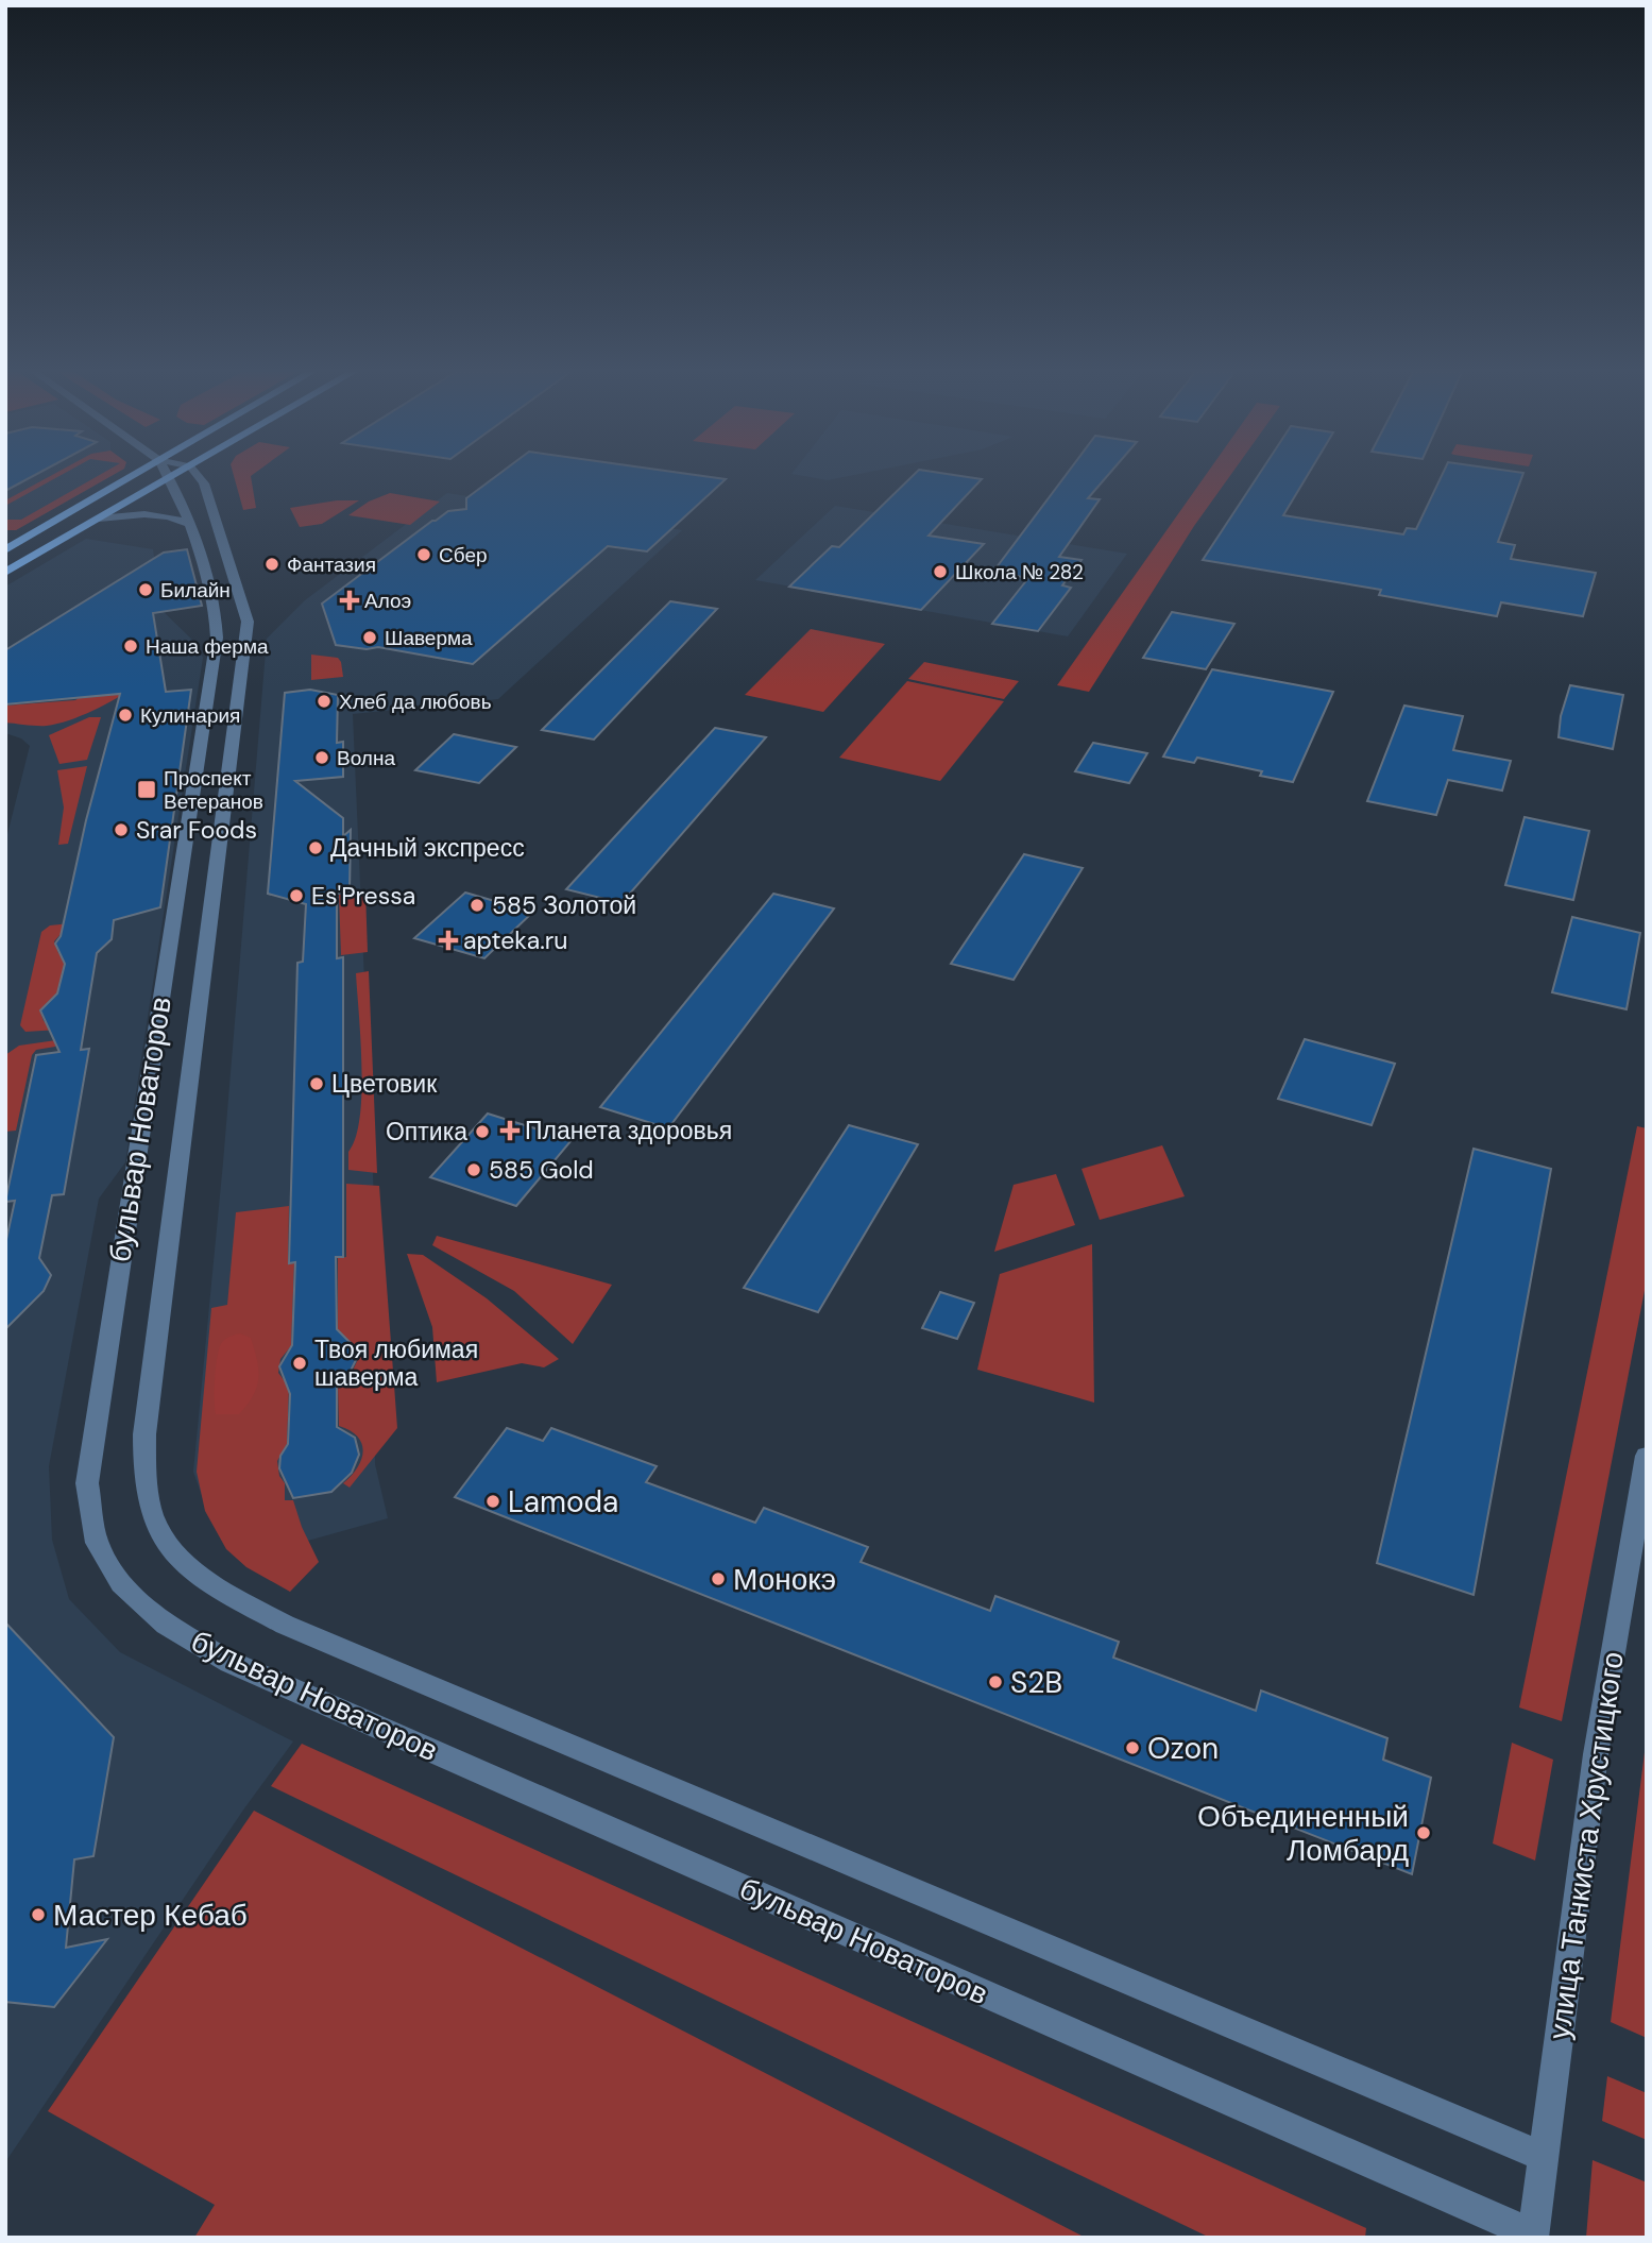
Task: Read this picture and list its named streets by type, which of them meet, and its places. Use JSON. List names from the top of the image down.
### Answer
{
  "streets": {
    "street": ["бульвар Новаторов", "улица Танкиста Хрустицкого"]
  },
  "crossings": [
    ["бульвар Новаторов", "улица Танкиста Хрустицкого"]
  ],
  "places": {
    "other": [
      "Сбер",
      "Фантазия",
      "Школа № 282",
      "Билайн",
      "Шаверма",
      "Наша ферма",
      "Хлеб да любовь",
      "Кулинария",
      "Волна",
      "Srar Foods",
      "Дачный экспресс",
      "Es'Pressa",
      "585 Золотой",
      "Цветовик",
      "Оптика",
      "585 Gold",
      "Твоя любимая шаверма",
      "Lamoda",
      "Монокэ",
      "S2B",
      "Ozon",
      "Объединенный Ломбард",
      "Мастер Кебаб"
    ],
    "health": ["Алоэ", "apteka.ru", "Планета здоровья"],
    "transit": ["Проспект Ветеранов"]
  }
}
